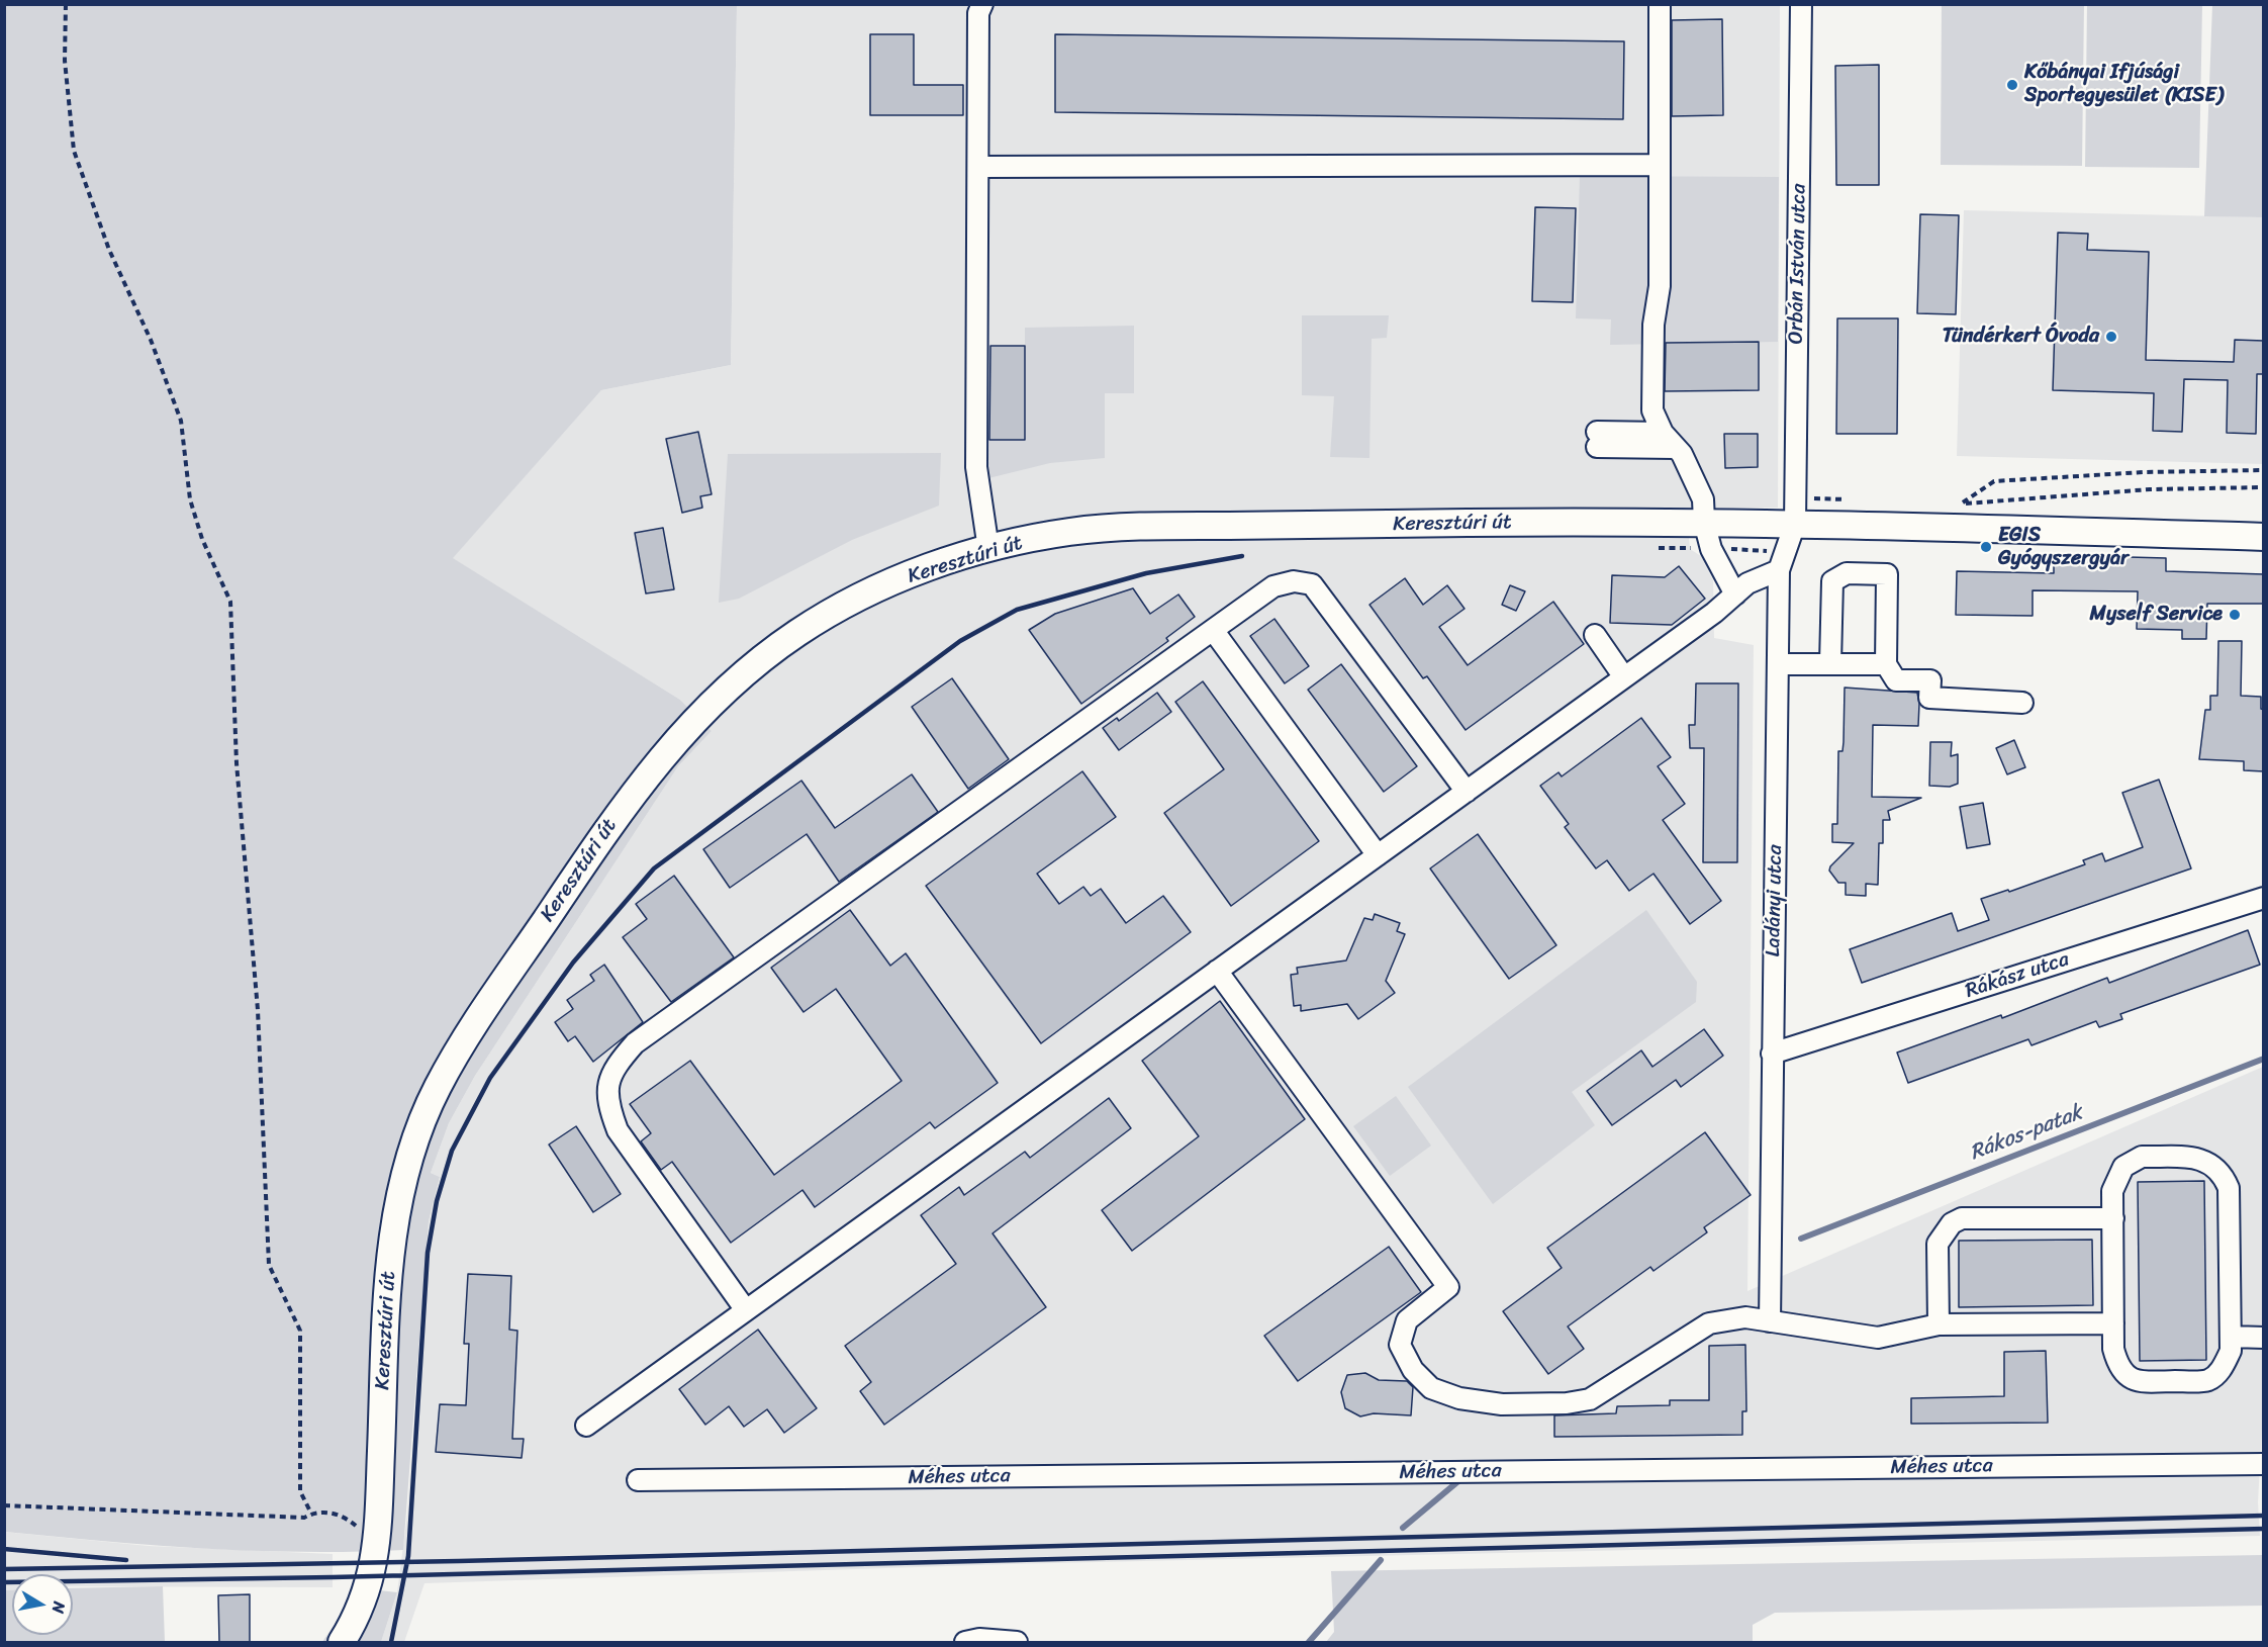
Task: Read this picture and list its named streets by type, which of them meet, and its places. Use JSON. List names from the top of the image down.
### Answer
{
  "streets": {
    "main road": ["Keresztúri út"],
    "street": [
      "Orbán István utca",
      "Ladányi utca",
      "Rákász utca",
      "Méhes utca"
    ]
  },
  "crossings": [
    ["Orbán István utca", "Keresztúri út"],
    ["Orbán István utca", "Ladányi utca"],
    ["Keresztúri út", "Ladányi utca"],
    ["Ladányi utca", "Rákász utca"]
  ],
  "water": ["Rákos-patak"],
  "places": [
    "Kőbányai Ifjúsági Sportegyesület (KISE)",
    "Tündérkert Óvoda",
    "EGIS Gyógyszergyár",
    "Myself Service"
  ],
  "north": "right"
}
